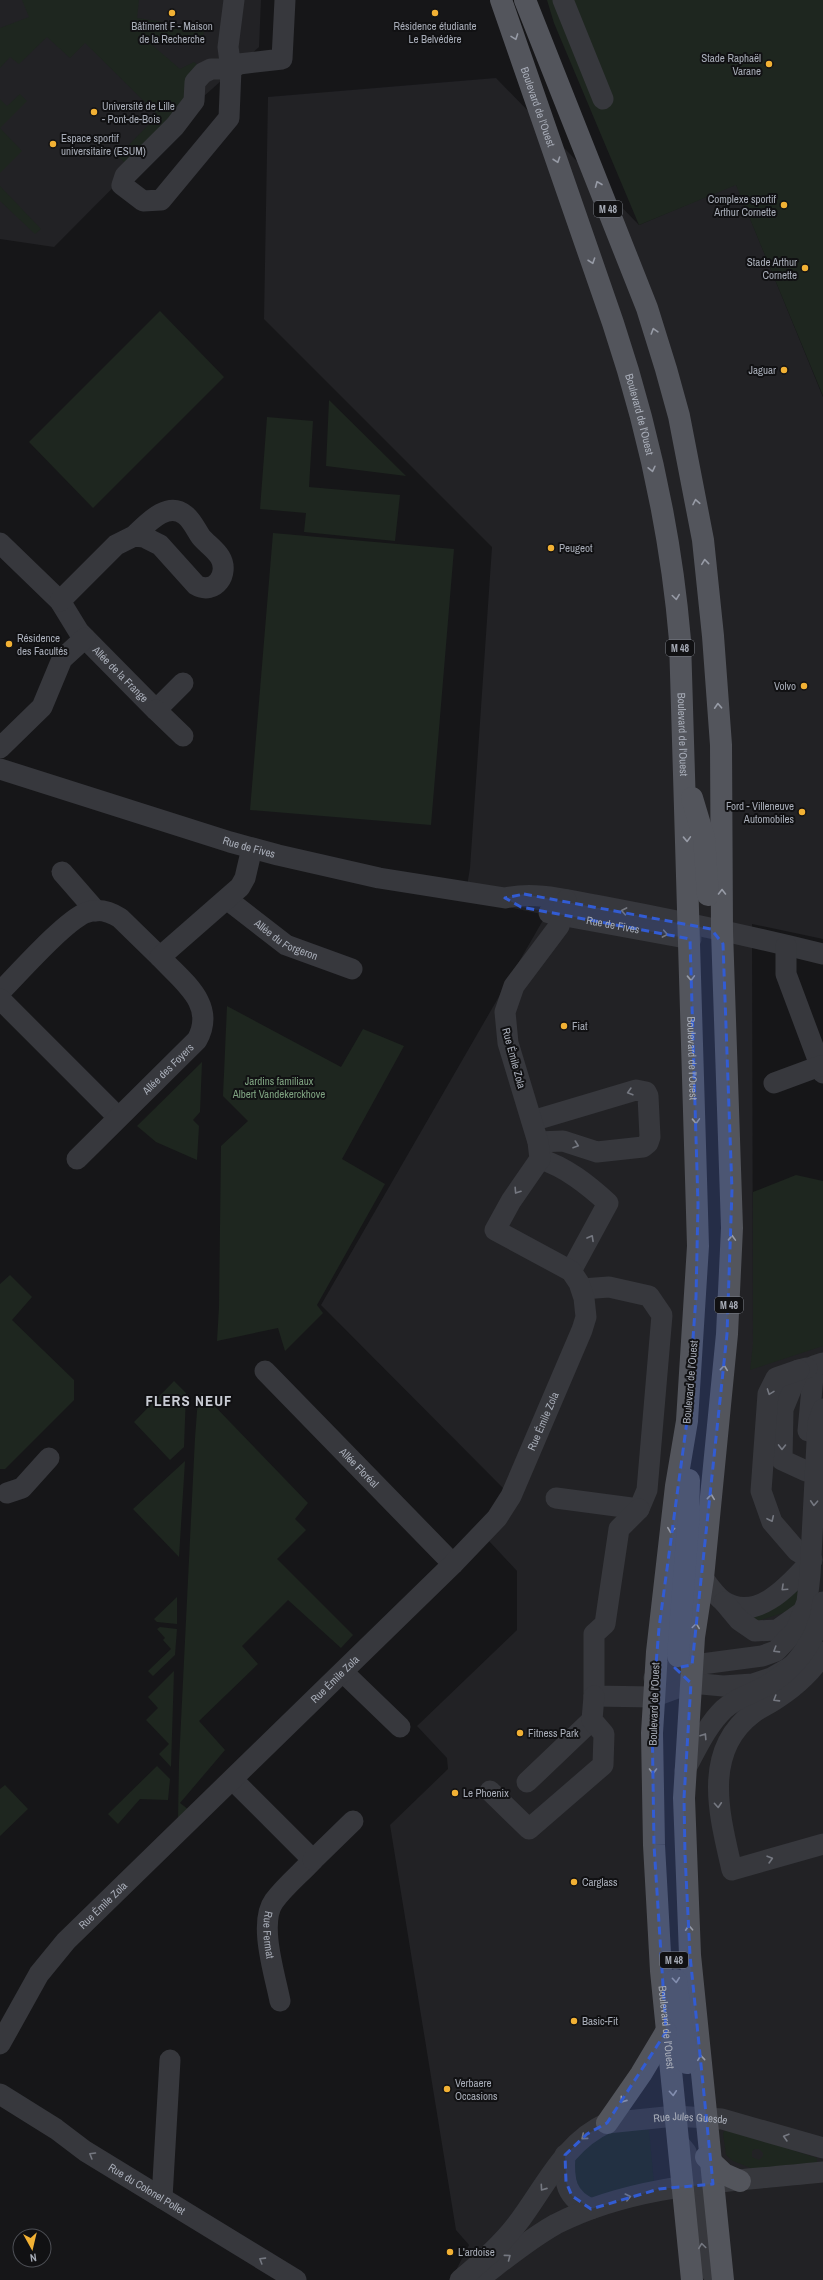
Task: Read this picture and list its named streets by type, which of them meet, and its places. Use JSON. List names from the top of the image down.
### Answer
{
  "streets": {
    "main road": ["Boulevard de l'Ouest", "M 48"],
    "street": [
      "Allée de la Frange",
      "Rue de Fives",
      "Allée du Forgeron",
      "Rue Émile Zola",
      "Allée des Foyers",
      "Allée Floréal",
      "Rue Fermat",
      "Rue Jules Guesde",
      "Rue du Colonel Pollet"
    ]
  },
  "crossings": [
    ["Boulevard de l'Ouest", "M 48"],
    ["Boulevard de l'Ouest", "Rue de Fives"],
    ["Boulevard de l'Ouest", "Rue Jules Guesde"],
    ["M 48", "Rue Jules Guesde"],
    ["Rue de Fives", "Rue Émile Zola"],
    ["Rue Émile Zola", "Allée Floréal"]
  ],
  "one_way": ["Rue du Colonel Pollet"],
  "districts": ["FLERS NEUF"],
  "parks": ["Jardins familiaux Albert Vandekerckhove"],
  "places": [
    "Bâtiment F - Maison de la Recherche",
    "Résidence étudiante Le Belvédère",
    "Stade Raphaël Varane",
    "Université de Lille - Pont-de-Bois",
    "Espace sportif universitaire (ESUM)",
    "Complexe sportif Arthur Cornette",
    "Stade Arthur Cornette",
    "Jaguar",
    "Peugeot",
    "Résidence des Facultés",
    "Volvo",
    "Ford - Villeneuve Automobiles",
    "Fiat",
    "Fitness Park",
    "Le Phoenix",
    "Carglass",
    "Basic-Fit",
    "Verbaere Occasions",
    "L'ardoise"
  ],
  "north": "bottom"
}
